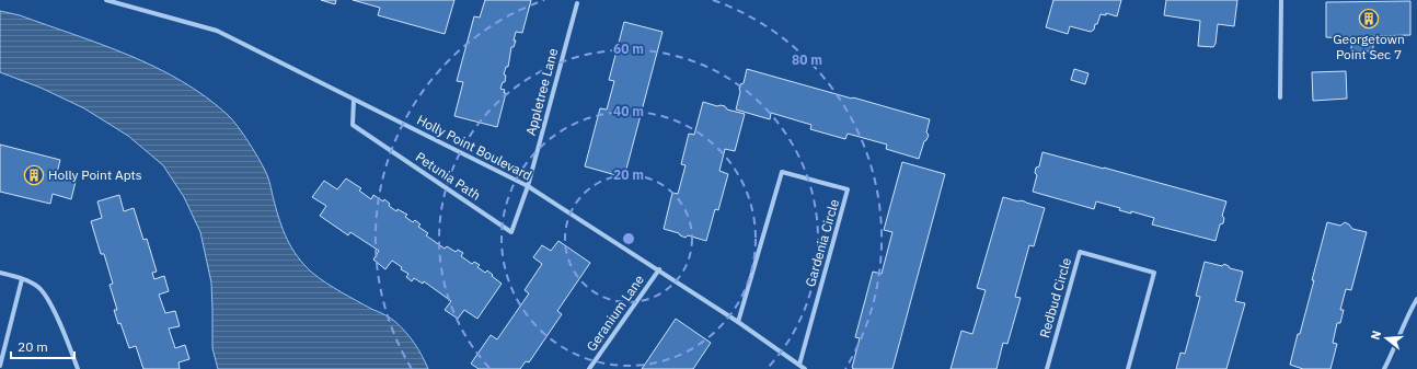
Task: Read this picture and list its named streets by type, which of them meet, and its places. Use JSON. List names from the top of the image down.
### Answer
{
  "streets": {
    "street": [
      "Appletree Lane",
      "Holly Point Boulevard",
      "Petunia Path",
      "Gardenia Circle",
      "Redbud Circle",
      "Geranium Lane"
    ]
  },
  "crossings": [
    ["Appletree Lane", "Holly Point Boulevard"],
    ["Appletree Lane", "Petunia Path"],
    ["Holly Point Boulevard", "Petunia Path"],
    ["Holly Point Boulevard", "Gardenia Circle"],
    ["Holly Point Boulevard", "Geranium Lane"]
  ],
  "places": {
    "building": ["Georgetown Point Sec 7", "Holly Point Apts"]
  },
  "scale_bar": "20 m",
  "north": "left",
  "rings": [
    "60 m",
    "80 m",
    "40 m",
    "20 m"
  ]
}
